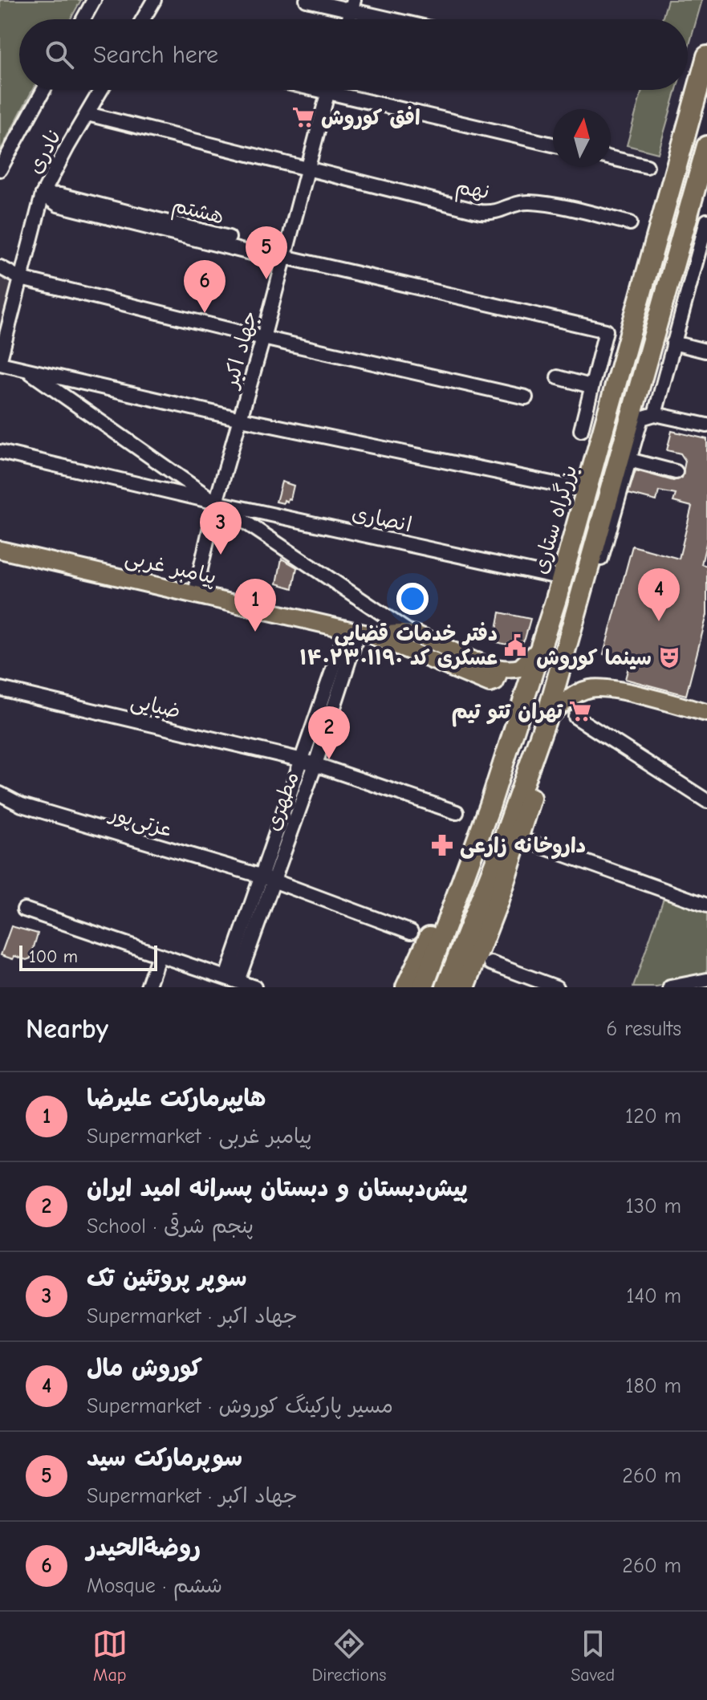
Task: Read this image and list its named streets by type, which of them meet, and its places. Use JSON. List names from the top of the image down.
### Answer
{
  "streets": {
    "highway": ["بزرگراه ستاری"],
    "main road": ["پیامبر غربی"],
    "street": [
      "نادری",
      "نهم",
      "هشتم",
      "جهاد اکبر",
      "انصاری",
      "ضیایی",
      "مطهری",
      "عزتی‌پور"
    ]
  },
  "crossings": [
    ["نادری", "نهم"],
    ["نادری", "هشتم"],
    ["نهم", "جهاد اکبر"],
    ["هشتم", "جهاد اکبر"],
    ["جهاد اکبر", "انصاری"],
    ["جهاد اکبر", "پیامبر غربی"],
    ["انصاری", "بزرگراه ستاری"],
    ["بزرگراه ستاری", "پیامبر غربی"],
    ["پیامبر غربی", "مطهری"],
    ["ضیایی", "مطهری"],
    ["مطهری", "عزتی‌پور"]
  ],
  "places": {
    "supermarket": ["افق کوروش", "تهران تتو تیم"],
    "public building": ["دفتر خدمات قضایی عسکری کد ۱۴۰۲۳۰۱۱۹۰"],
    "theatre": ["سینما کوروش"],
    "pharmacy": ["داروخانه زارعی"]
  },
  "scale_bar": "100 m",
  "north": "top",
  "page": {
    "search": "Search here",
    "pins": [
      "5",
      "6",
      "3",
      "4",
      "1",
      "2"
    ],
    "scale": "100 m",
    "heading": ["Nearby", "6 results"],
    "list": [
      {
        "mark": "1",
        "name": "هایپرمارکت علیرضا",
        "note": "Supermarket · پیامبر غربی",
        "value": "120 m"
      },
      {
        "mark": "2",
        "name": "پیش‌دبستان و دبستان پسرانه امید ایران",
        "note": "School · پنجم شرقی",
        "value": "130 m"
      },
      {
        "mark": "3",
        "name": "سوپر پروتئین تک",
        "note": "Supermarket · جهاد اکبر",
        "value": "140 m"
      },
      {
        "mark": "4",
        "name": "کوروش مال",
        "note": "Supermarket · مسیر پارکینگ کوروش",
        "value": "180 m"
      },
      {
        "mark": "5",
        "name": "سوپرمارکت سید",
        "note": "Supermarket · جهاد اکبر",
        "value": "260 m"
      },
      {
        "mark": "6",
        "name": "روضةالحیدر",
        "note": "Mosque · ششم",
        "value": "260 m"
      }
    ],
    "nav": ["Map", "Directions", "Saved"]
  }
}
